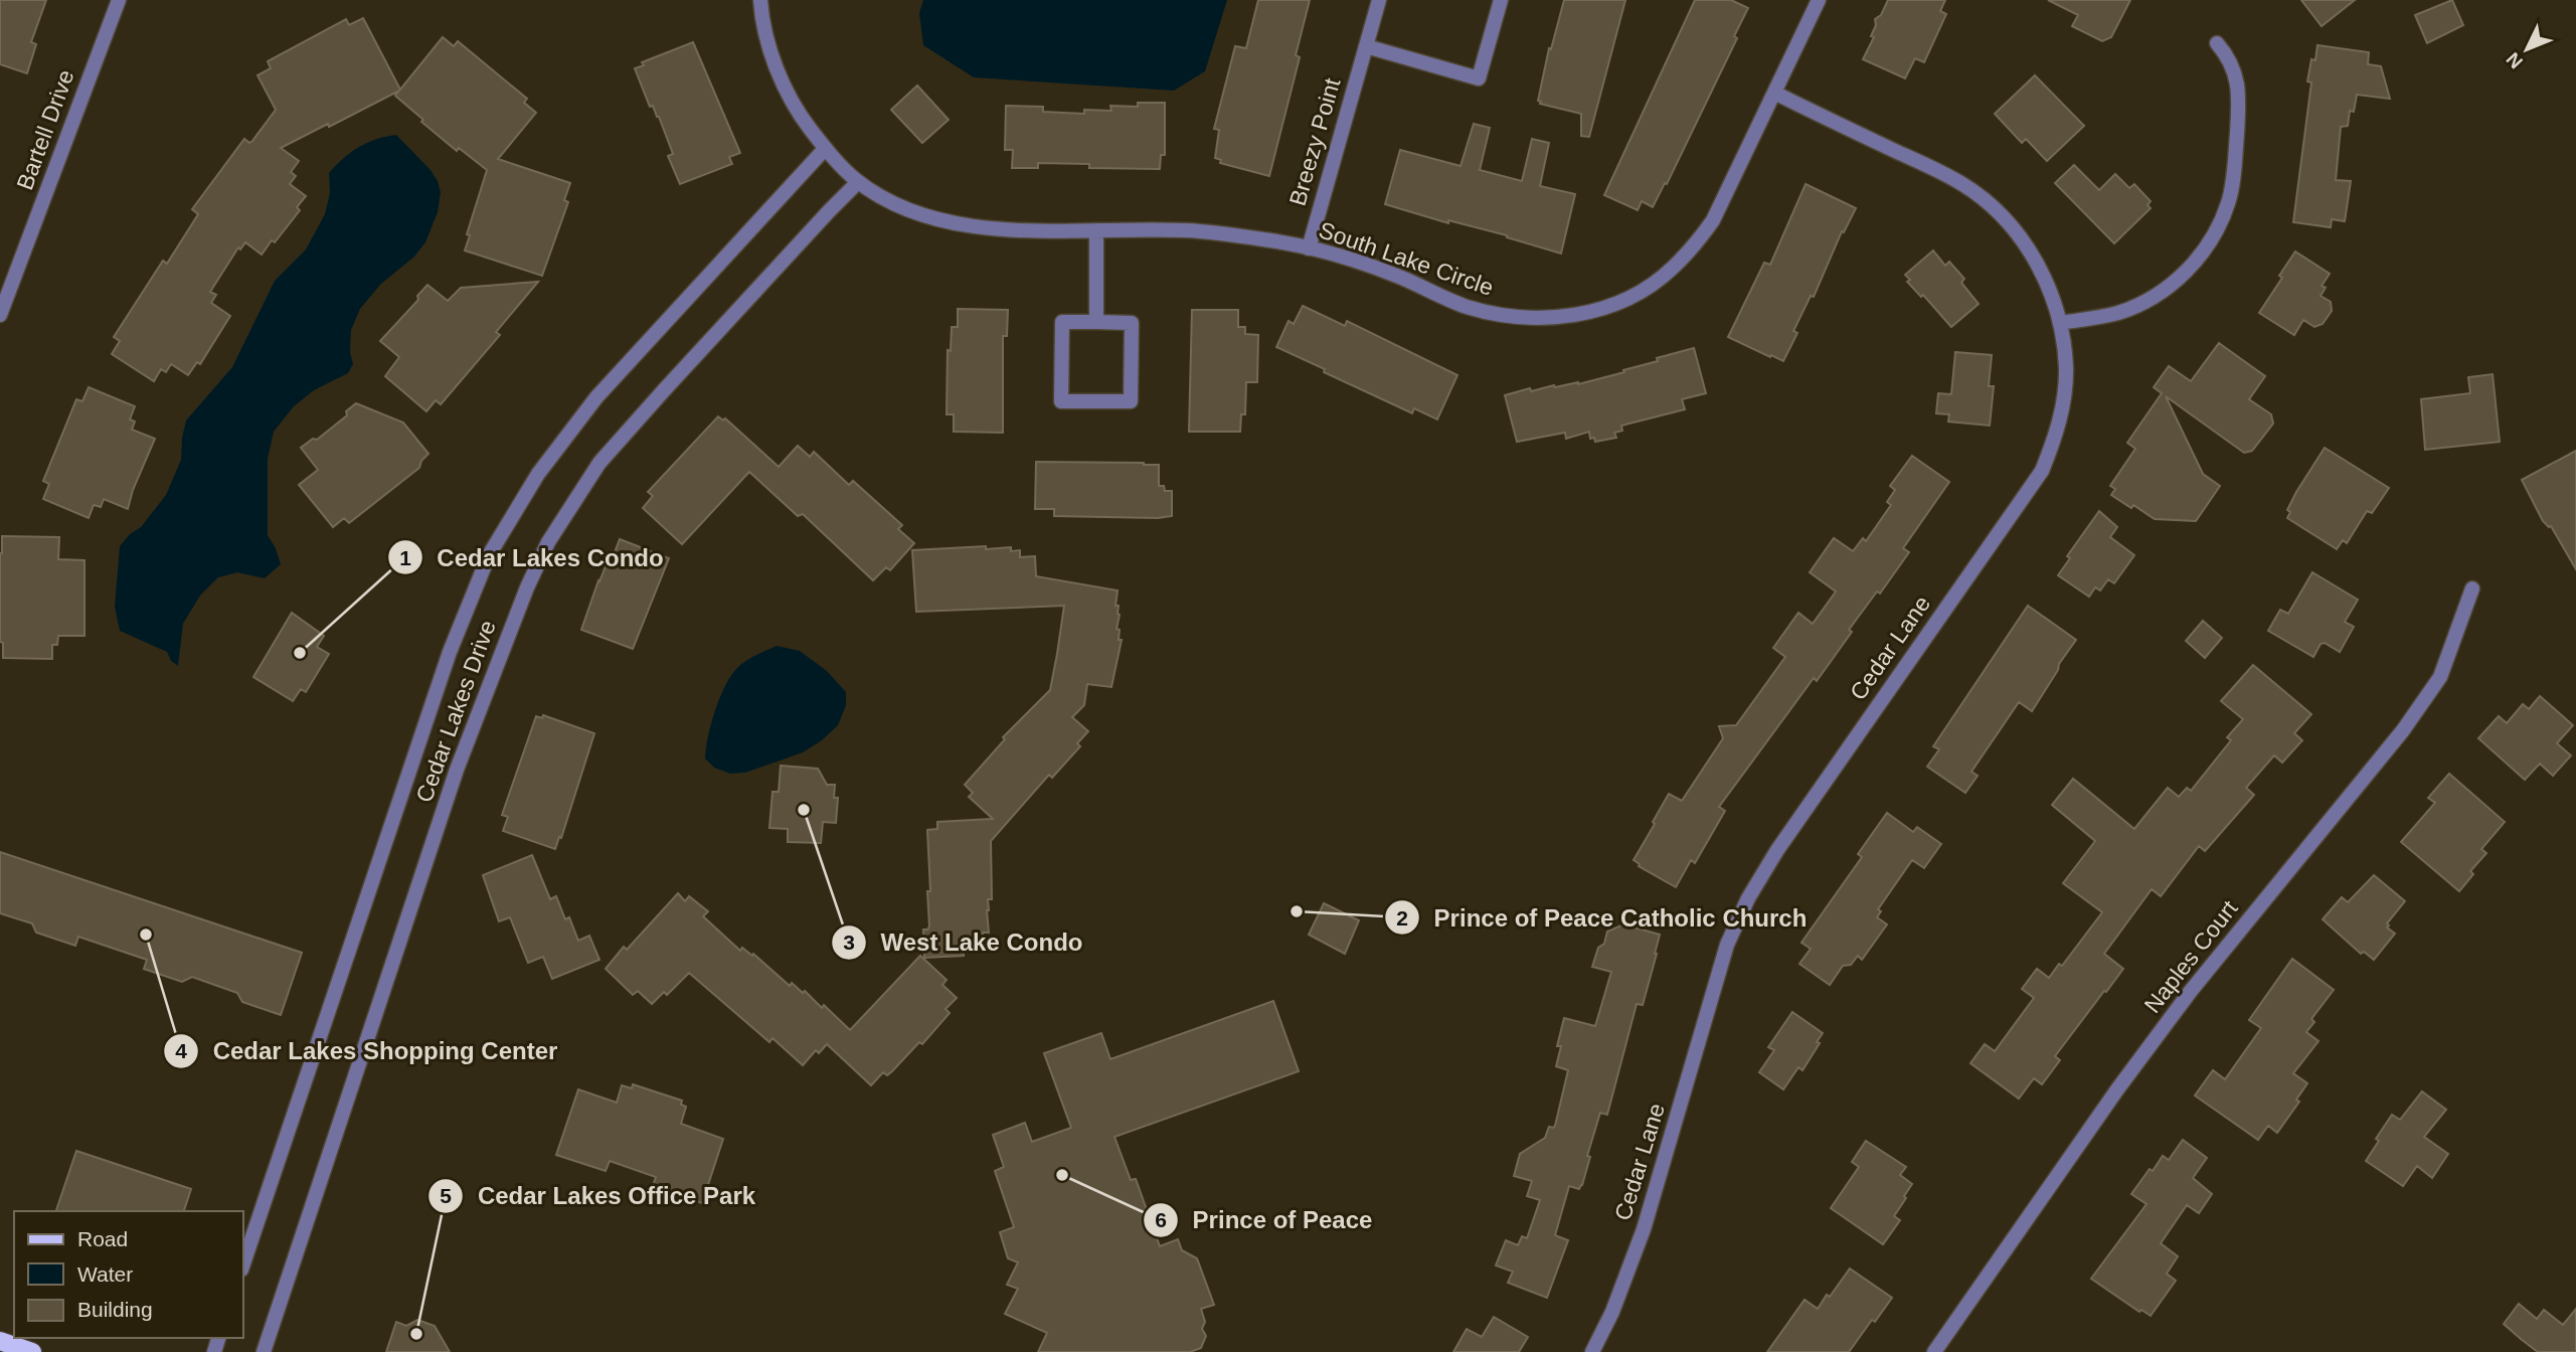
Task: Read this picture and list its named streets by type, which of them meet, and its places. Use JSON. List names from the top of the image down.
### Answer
{
  "streets": {
    "street": [
      "Bartell Drive",
      "Breezy Point",
      "South Lake Circle",
      "Cedar Lane",
      "Cedar Lakes Drive",
      "Naples Court"
    ]
  },
  "crossings": [
    ["Breezy Point", "South Lake Circle"],
    ["South Lake Circle", "Cedar Lane"],
    ["South Lake Circle", "Cedar Lakes Drive"]
  ],
  "places": [
    "Cedar Lakes Condo",
    "West Lake Condo",
    "Prince of Peace Catholic Church",
    "Cedar Lakes Shopping Center",
    "Prince of Peace",
    "Cedar Lakes Office Park"
  ],
  "legend": ["Road", "Water", "Building"],
  "north": "bottom left"
}
